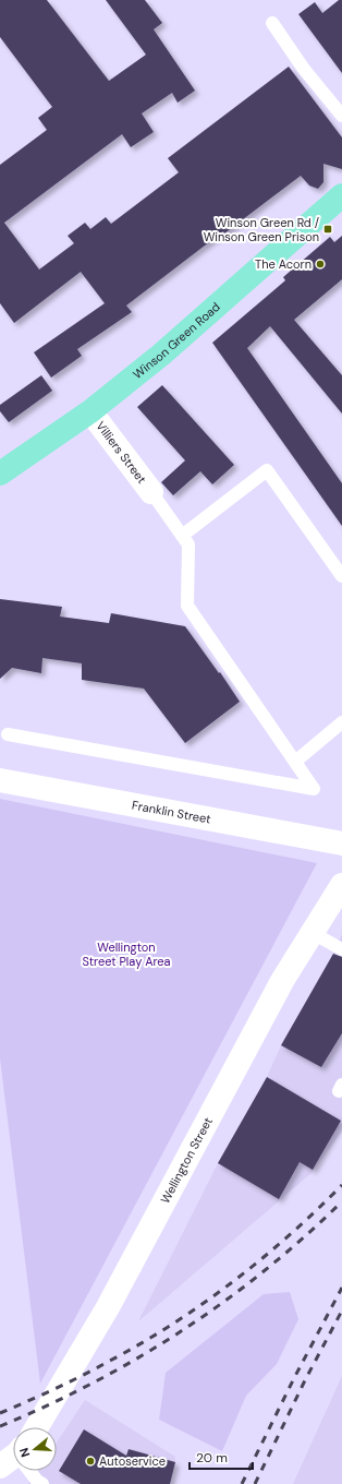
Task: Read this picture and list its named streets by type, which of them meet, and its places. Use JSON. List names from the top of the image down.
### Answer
{
  "streets": {
    "main road": ["Winson Green Road"],
    "street": ["Villiers Street", "Franklin Street", "Wellington Street"]
  },
  "crossings": [
    ["Winson Green Road", "Villiers Street"]
  ],
  "parks": ["Wellington Street Play Area"],
  "places": {
    "transit": ["Winson Green Rd / Winson Green Prison"],
    "other": ["The Acorn", "Autoservice"]
  },
  "scale_bar": "20 m",
  "north": "left"
}
